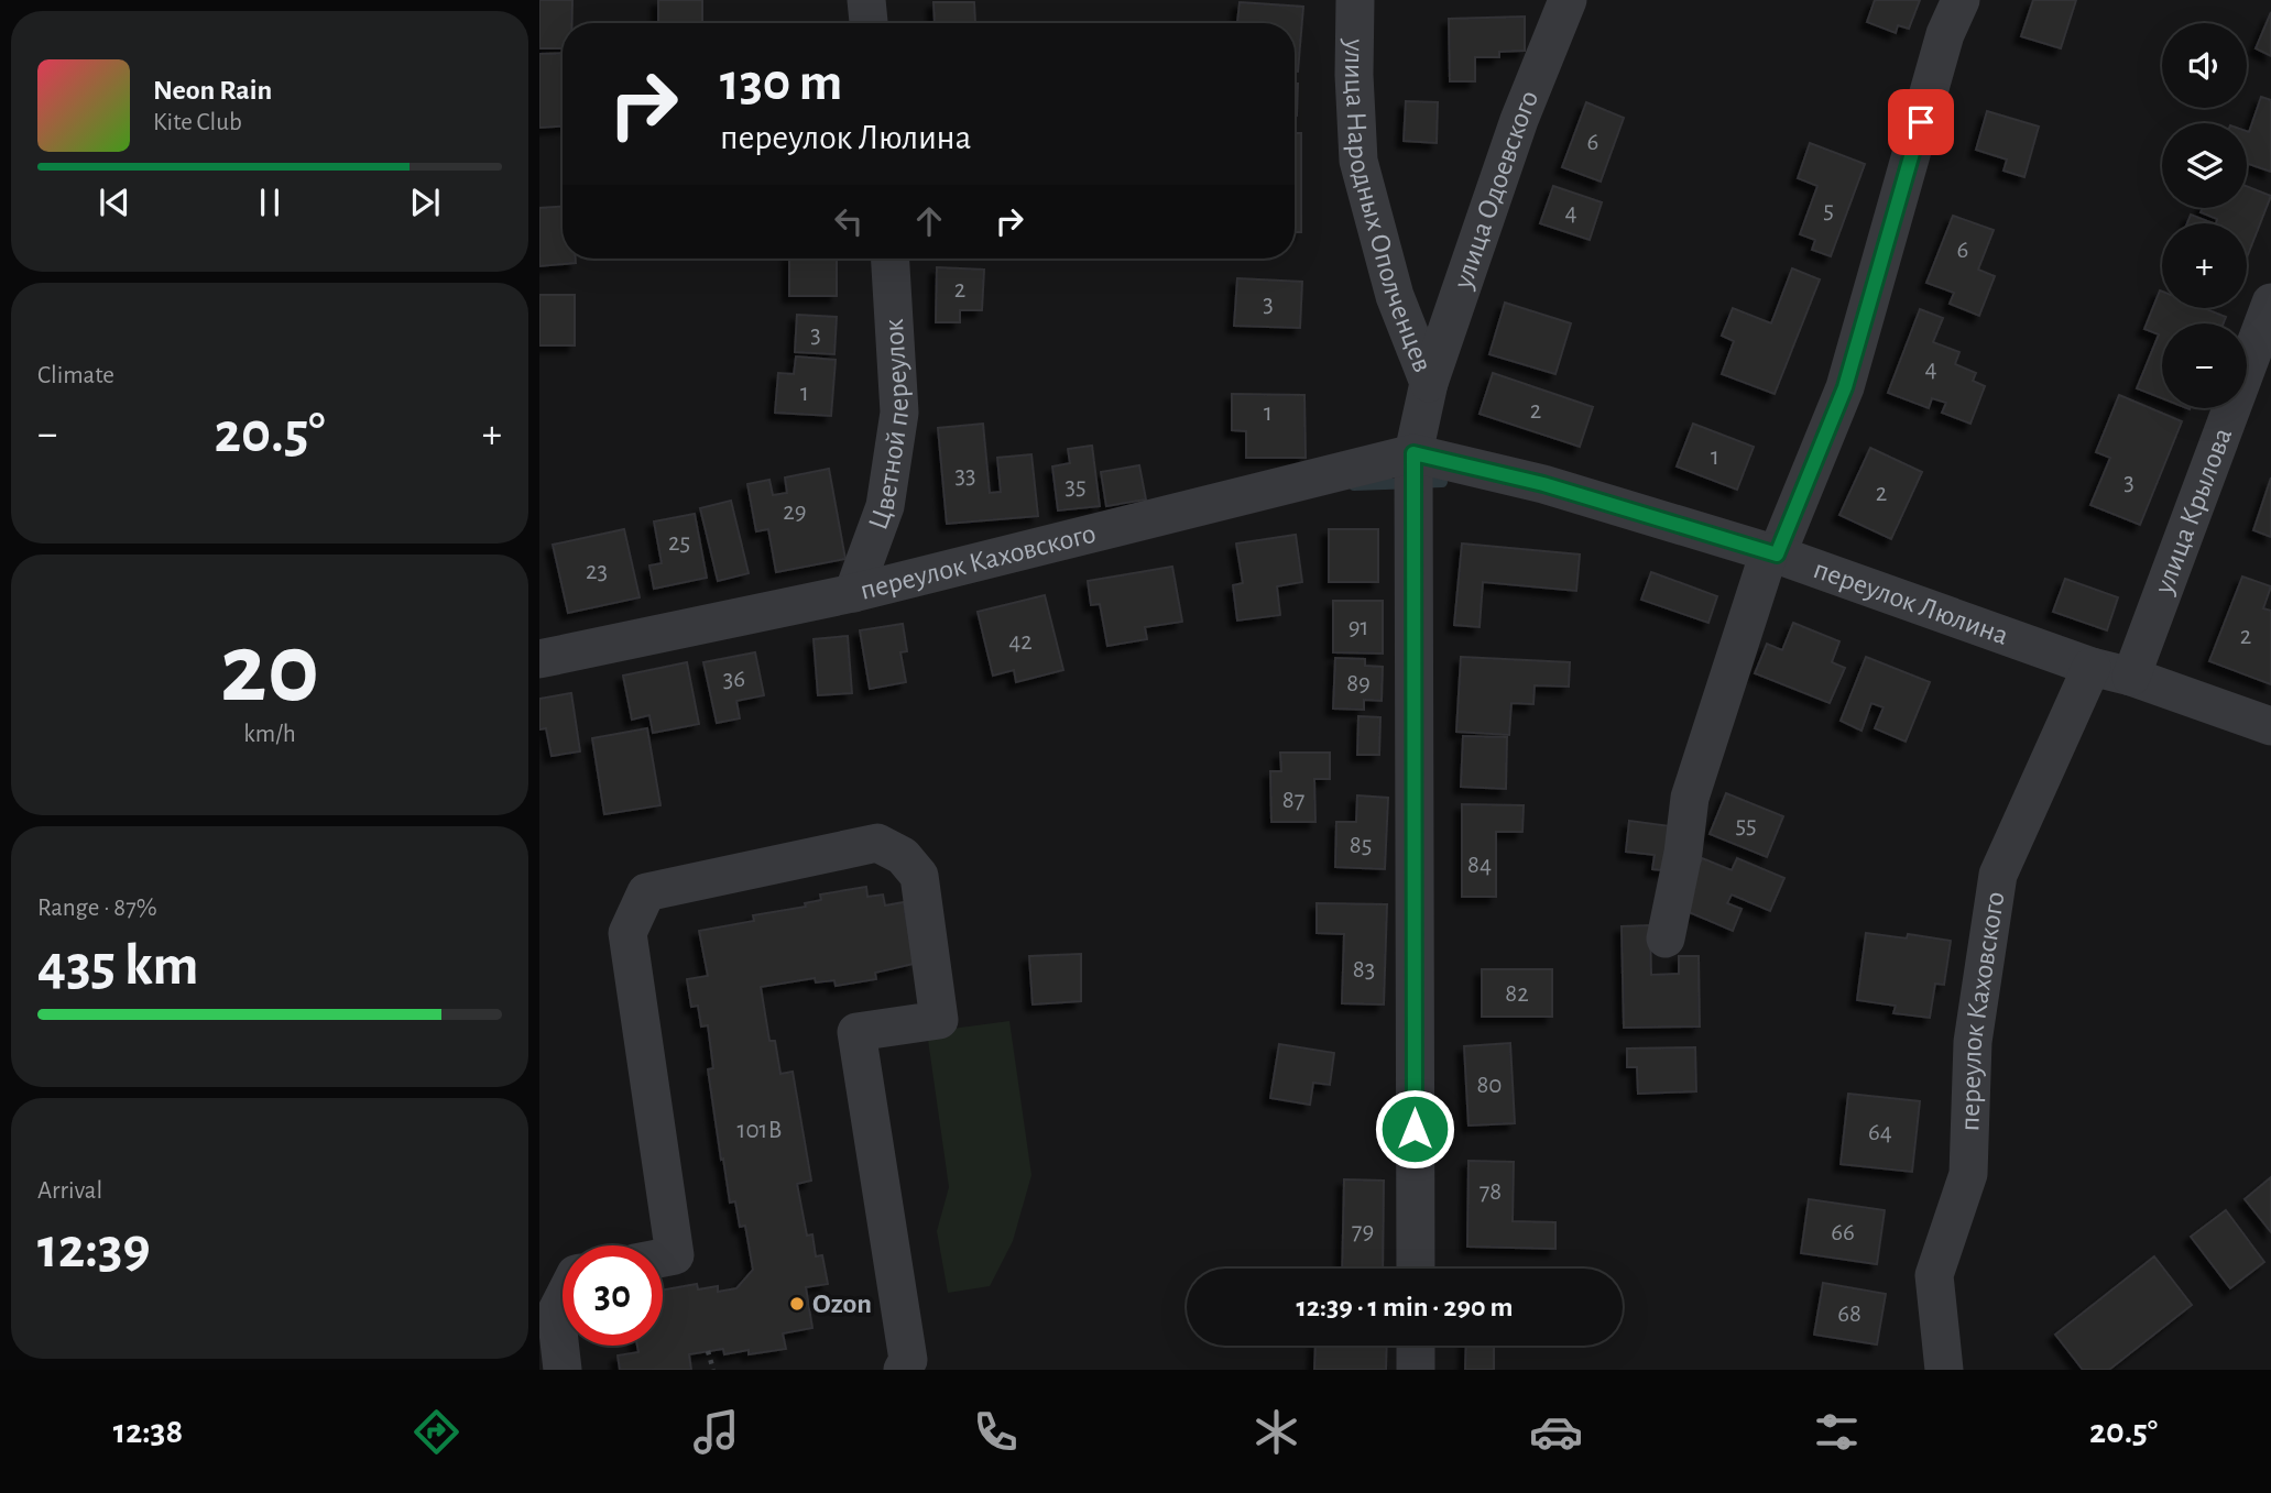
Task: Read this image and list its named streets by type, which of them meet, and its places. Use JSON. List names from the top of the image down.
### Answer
{
  "streets": {
    "street": [
      "улица Одоевского",
      "улица Народных Ополченцев",
      "Цветной переулок",
      "улица Крылова",
      "переулок Каховского",
      "переулок Люлина"
    ]
  },
  "crossings": [
    ["улица Одоевского", "улица Народных Ополченцев"],
    ["улица Народных Ополченцев", "переулок Каховского"],
    ["улица Народных Ополченцев", "переулок Люлина"],
    ["Цветной переулок", "переулок Каховского"],
    ["улица Крылова", "переулок Люлина"],
    ["переулок Каховского", "переулок Люлина"]
  ],
  "places": ["Ozon"],
  "house_numbers": [
    "6",
    "5",
    "4",
    "6",
    "2",
    "3",
    "3",
    "4",
    "1",
    "2",
    "1",
    "1",
    "33",
    "3",
    "35",
    "2",
    "29",
    "25",
    "23",
    "91",
    "2",
    "42",
    "36",
    "89",
    "87",
    "55",
    "85",
    "84",
    "83",
    "82",
    "80",
    "101В",
    "64",
    "78",
    "79",
    "66",
    "68"
  ],
  "page": {
    "map_buttons": ["+", "−"],
    "turn": ["130 m", "переулок Люлина"],
    "song": ["Neon Rain", "Kite Club"],
    "tile": [
      "Climate",
      ["20", "km/h"],
      ["Range · 87%", "435 km"],
      ["Arrival", "12:39"]
    ],
    "heat": ["−", "20.5°", "+"],
    "limit": "30",
    "trip": "12:39 · 1 min · 290 m",
    "tabs": ["12:38", "20.5°"]
  }
}
